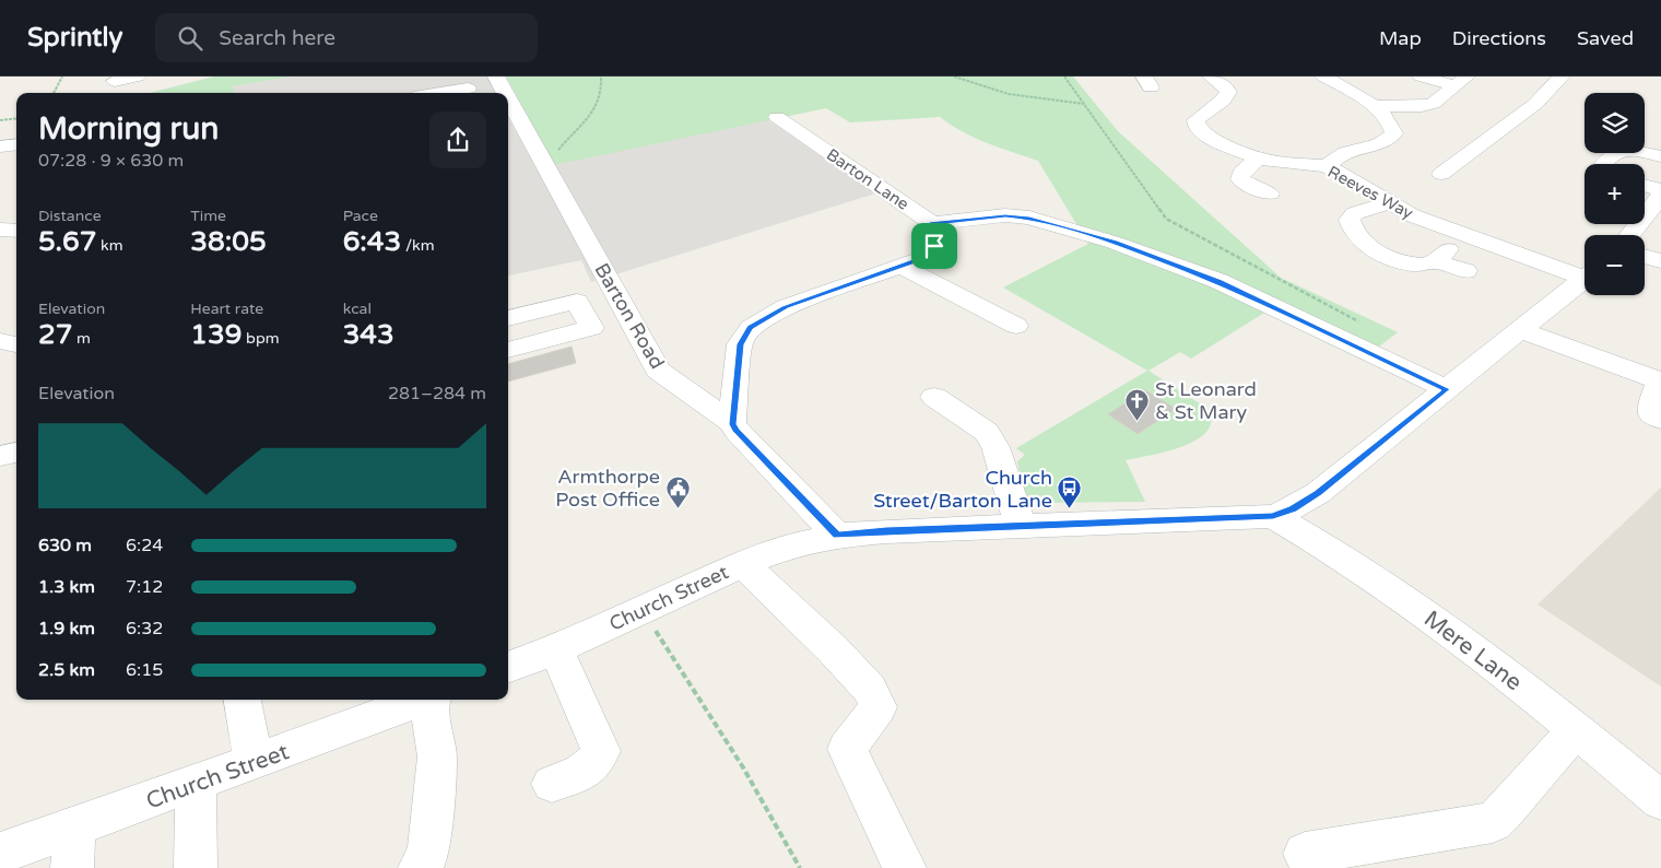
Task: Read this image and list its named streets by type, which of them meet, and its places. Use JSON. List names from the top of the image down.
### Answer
{
  "streets": {
    "street": [
      "Barton Lane",
      "Reeves Way",
      "Barton Road",
      "Church Street",
      "Mere Lane"
    ]
  },
  "crossings": [
    ["Barton Road", "Church Street"],
    ["Church Street", "Mere Lane"]
  ],
  "places": {
    "church": ["St Leonard & St Mary"],
    "public building": ["Armthorpe Post Office"],
    "bus stop": ["Church Street/Barton Lane"]
  },
  "page": {
    "header": "Sprintly",
    "search": "Search here",
    "nav": ["Map", "Directions", "Saved"],
    "map_buttons": ["+", "−"],
    "heading": ["Morning run", "07:28 · 9 × 630 m"],
    "stats": [
      ["Distance", "5.67 km"],
      ["Time", "38:05"],
      ["Pace", "6:43 /km"],
      ["Elevation", "27 m"],
      ["Heart rate", "139 bpm"],
      ["kcal", "343"]
    ],
    "chart": ["Elevation", "281–284 m"],
    "list": [
      {
        "name": "630 m",
        "note": "6:24"
      },
      {
        "name": "1.3 km",
        "note": "7:12"
      },
      {
        "name": "1.9 km",
        "note": "6:32"
      },
      {
        "name": "2.5 km",
        "note": "6:15"
      }
    ]
  }
}
